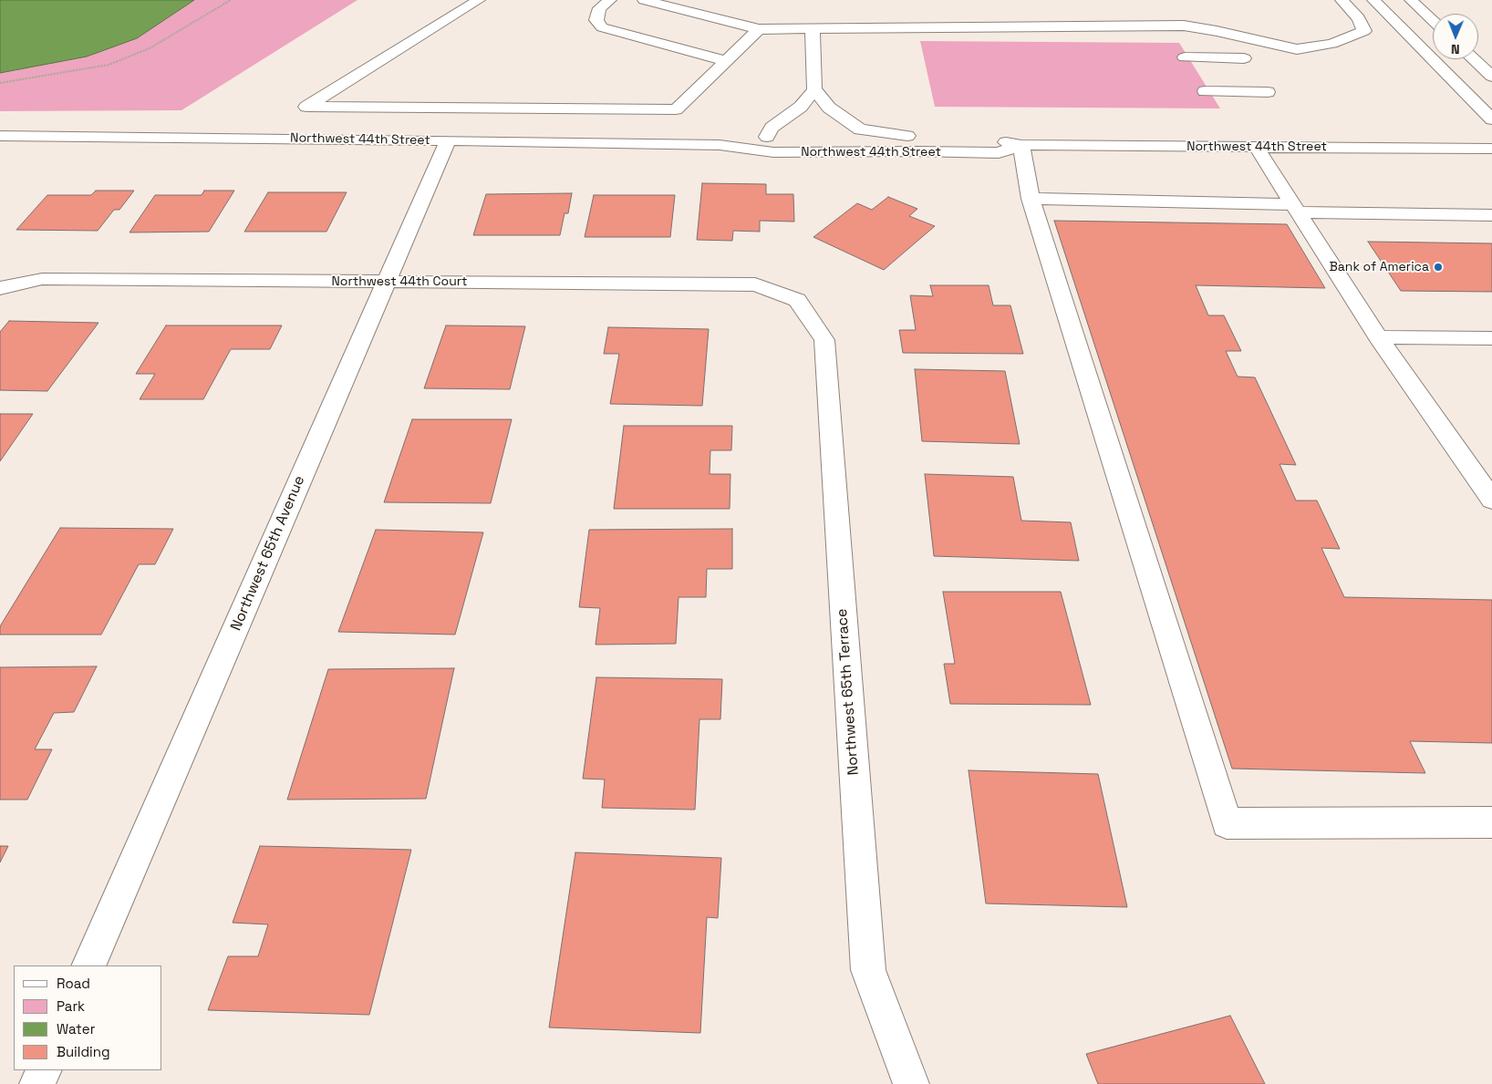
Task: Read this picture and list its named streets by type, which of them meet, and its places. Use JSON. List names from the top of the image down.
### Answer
{
  "streets": {
    "street": [
      "Northwest 44th Street",
      "Northwest 44th Court",
      "Northwest 65th Avenue",
      "Northwest 65th Terrace"
    ]
  },
  "crossings": [
    ["Northwest 44th Street", "Northwest 65th Avenue"],
    ["Northwest 44th Court", "Northwest 65th Avenue"],
    ["Northwest 44th Court", "Northwest 65th Terrace"]
  ],
  "places": ["Bank of America"],
  "legend": [
    "Road",
    "Park",
    "Water",
    "Building"
  ],
  "north": "bottom"
}
